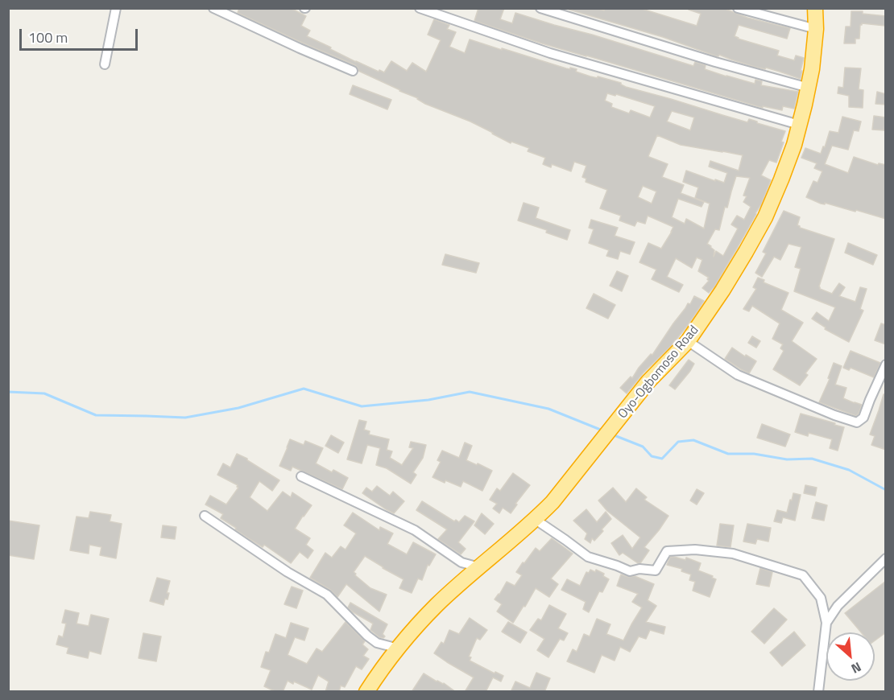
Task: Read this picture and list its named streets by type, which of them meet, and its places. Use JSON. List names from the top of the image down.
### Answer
{
  "streets": {
    "highway": ["Oyo-Ogbomoso Road"]
  },
  "scale_bar": "100 m",
  "north": "bottom right"
}
